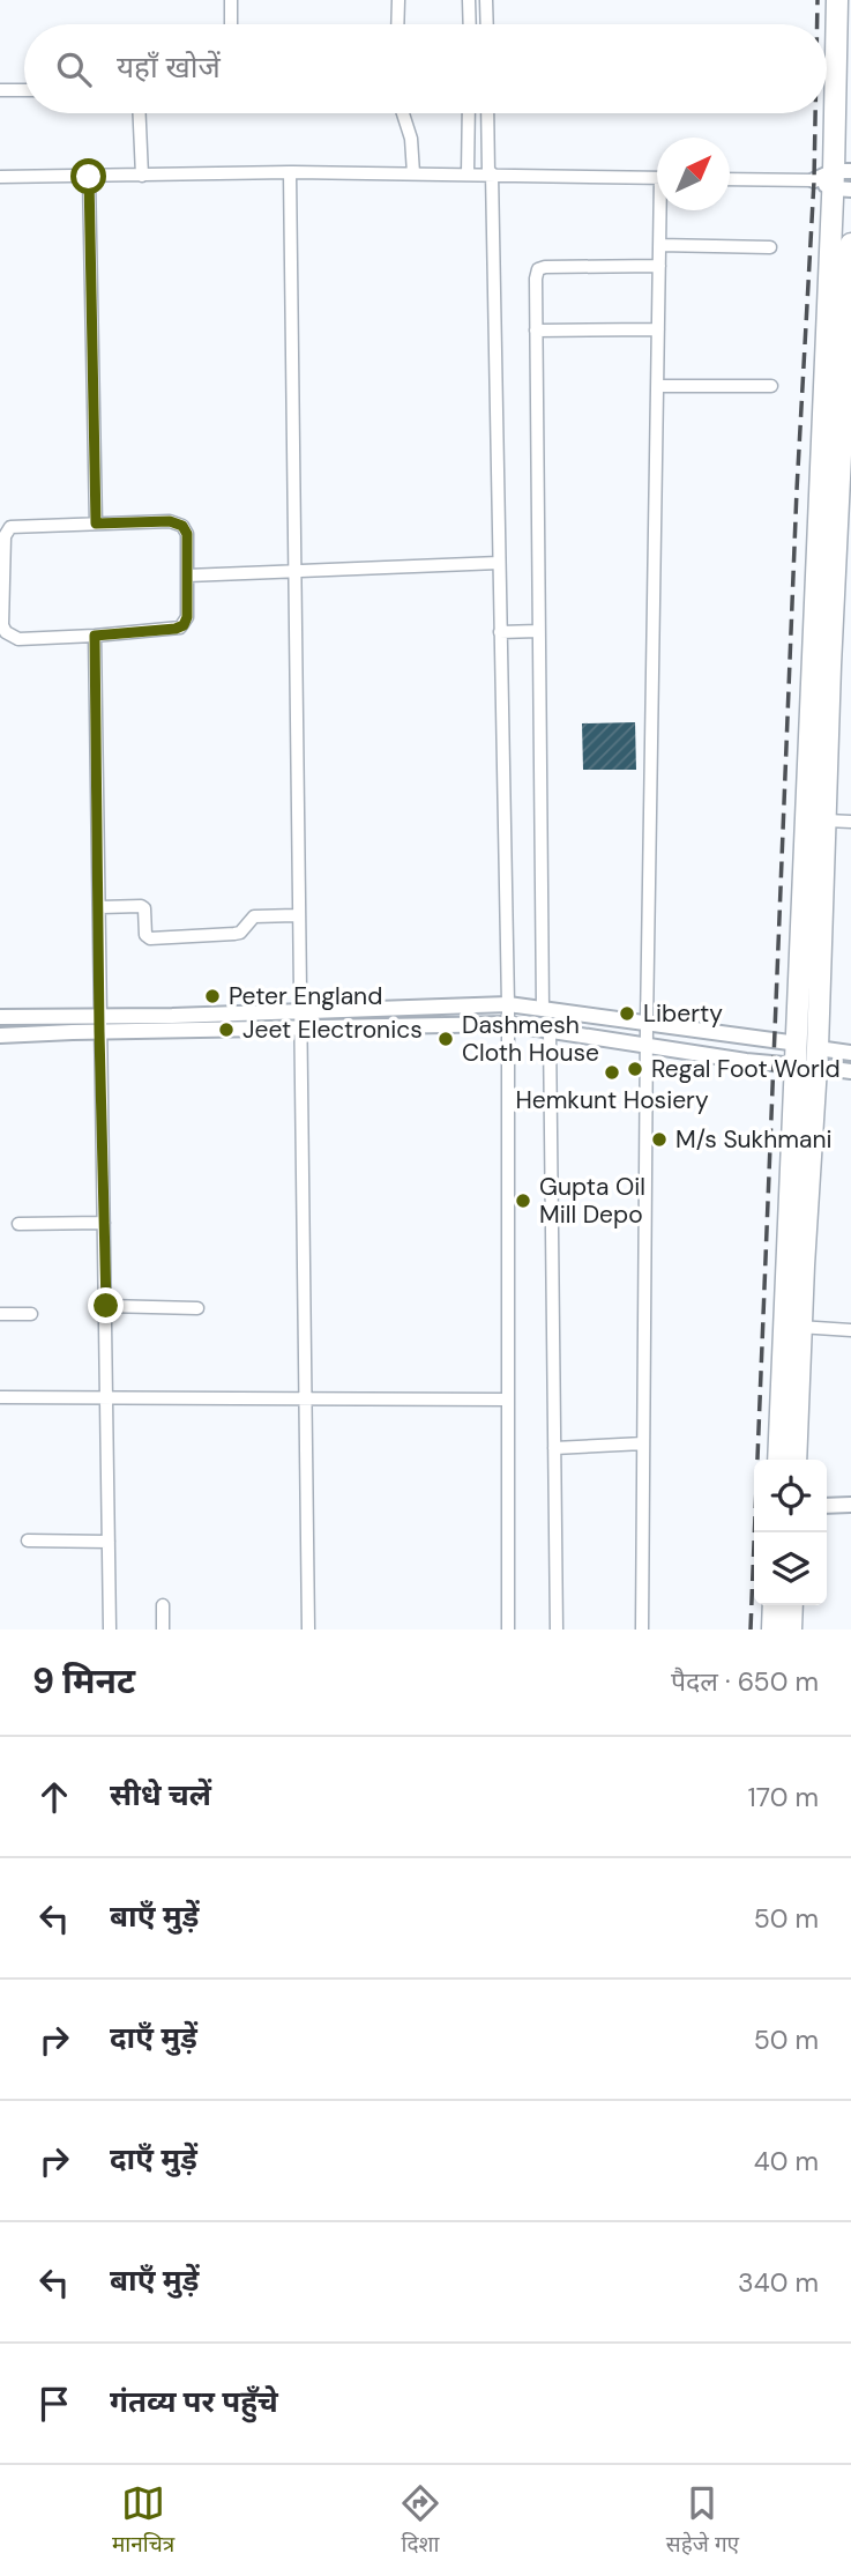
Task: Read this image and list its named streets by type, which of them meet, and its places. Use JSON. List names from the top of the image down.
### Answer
{
  "places": [
    "Peter England",
    "Liberty",
    "Jeet Electronics",
    "Dashmesh Cloth House",
    "Regal Foot World",
    "Hemkunt Hosiery",
    "M/s Sukhmani",
    "Gupta Oil Mill Depo"
  ],
  "north": "top right",
  "page": {
    "search": "यहाँ खोजें",
    "heading": ["9 मिनट", "पैदल · 650 m"],
    "list": [
      ["सीधे चलें", "170 m"],
      ["बाएँ मुड़ें", "50 m"],
      ["दाएँ मुड़ें", "50 m"],
      ["दाएँ मुड़ें", "40 m"],
      ["बाएँ मुड़ें", "340 m"],
      "गंतव्य पर पहुँचे"
    ],
    "nav": ["मानचित्र", "दिशा", "सहेजे गए"]
  }
}
